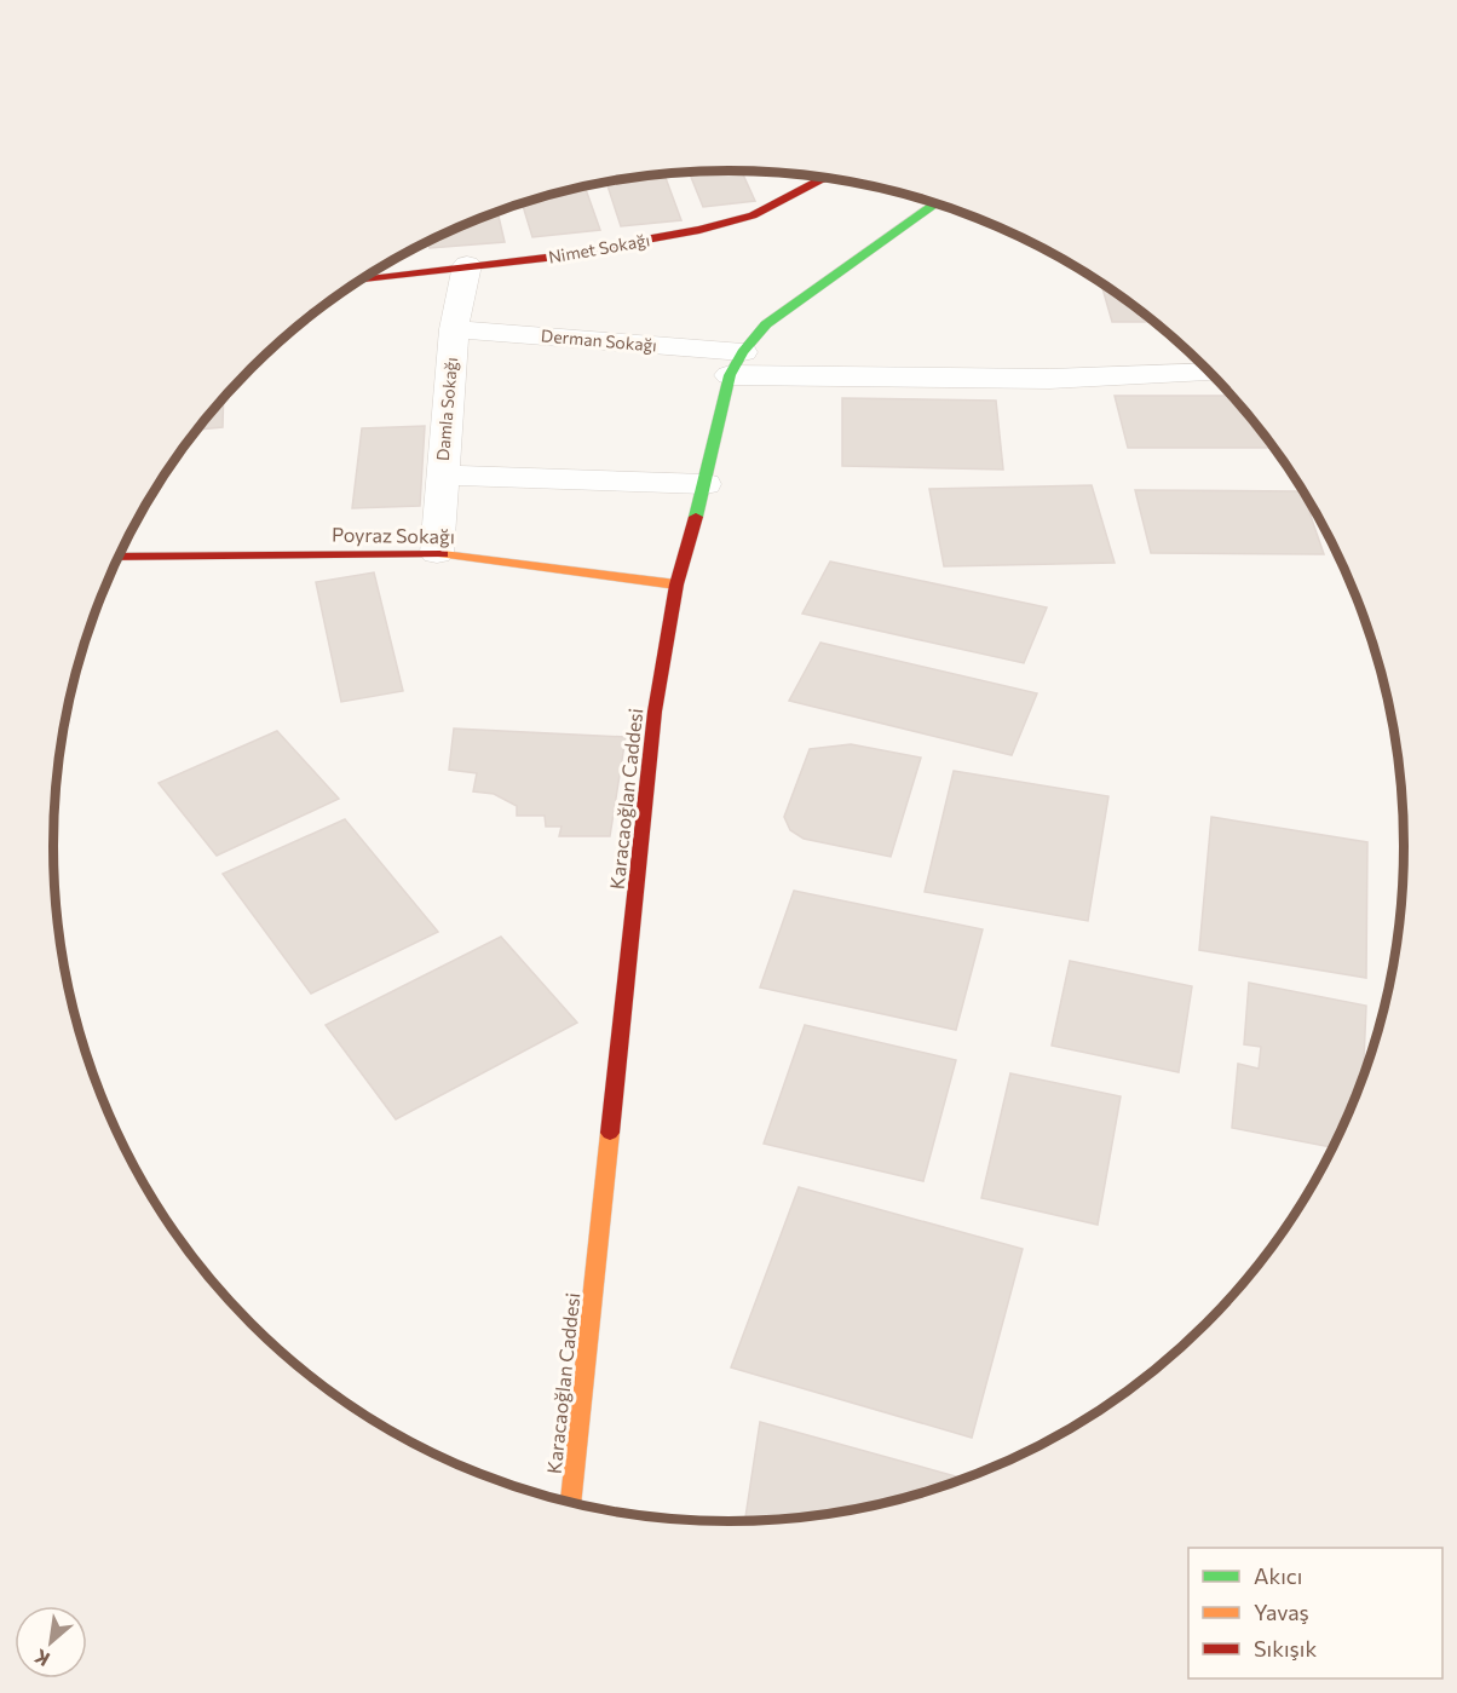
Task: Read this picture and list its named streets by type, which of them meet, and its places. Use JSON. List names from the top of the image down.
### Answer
{
  "streets": {
    "street": [
      "Nimet Sokağı",
      "Derman Sokağı",
      "Damla Sokağı",
      "Poyraz Sokağı",
      "Karacaoğlan Caddesi"
    ]
  },
  "crossings": [
    ["Nimet Sokağı", "Damla Sokağı"],
    ["Derman Sokağı", "Damla Sokağı"],
    ["Derman Sokağı", "Karacaoğlan Caddesi"],
    ["Damla Sokağı", "Poyraz Sokağı"],
    ["Poyraz Sokağı", "Karacaoğlan Caddesi"]
  ],
  "legend": ["Akıcı", "Yavaş", "Sıkışık"],
  "north": "bottom left"
}
